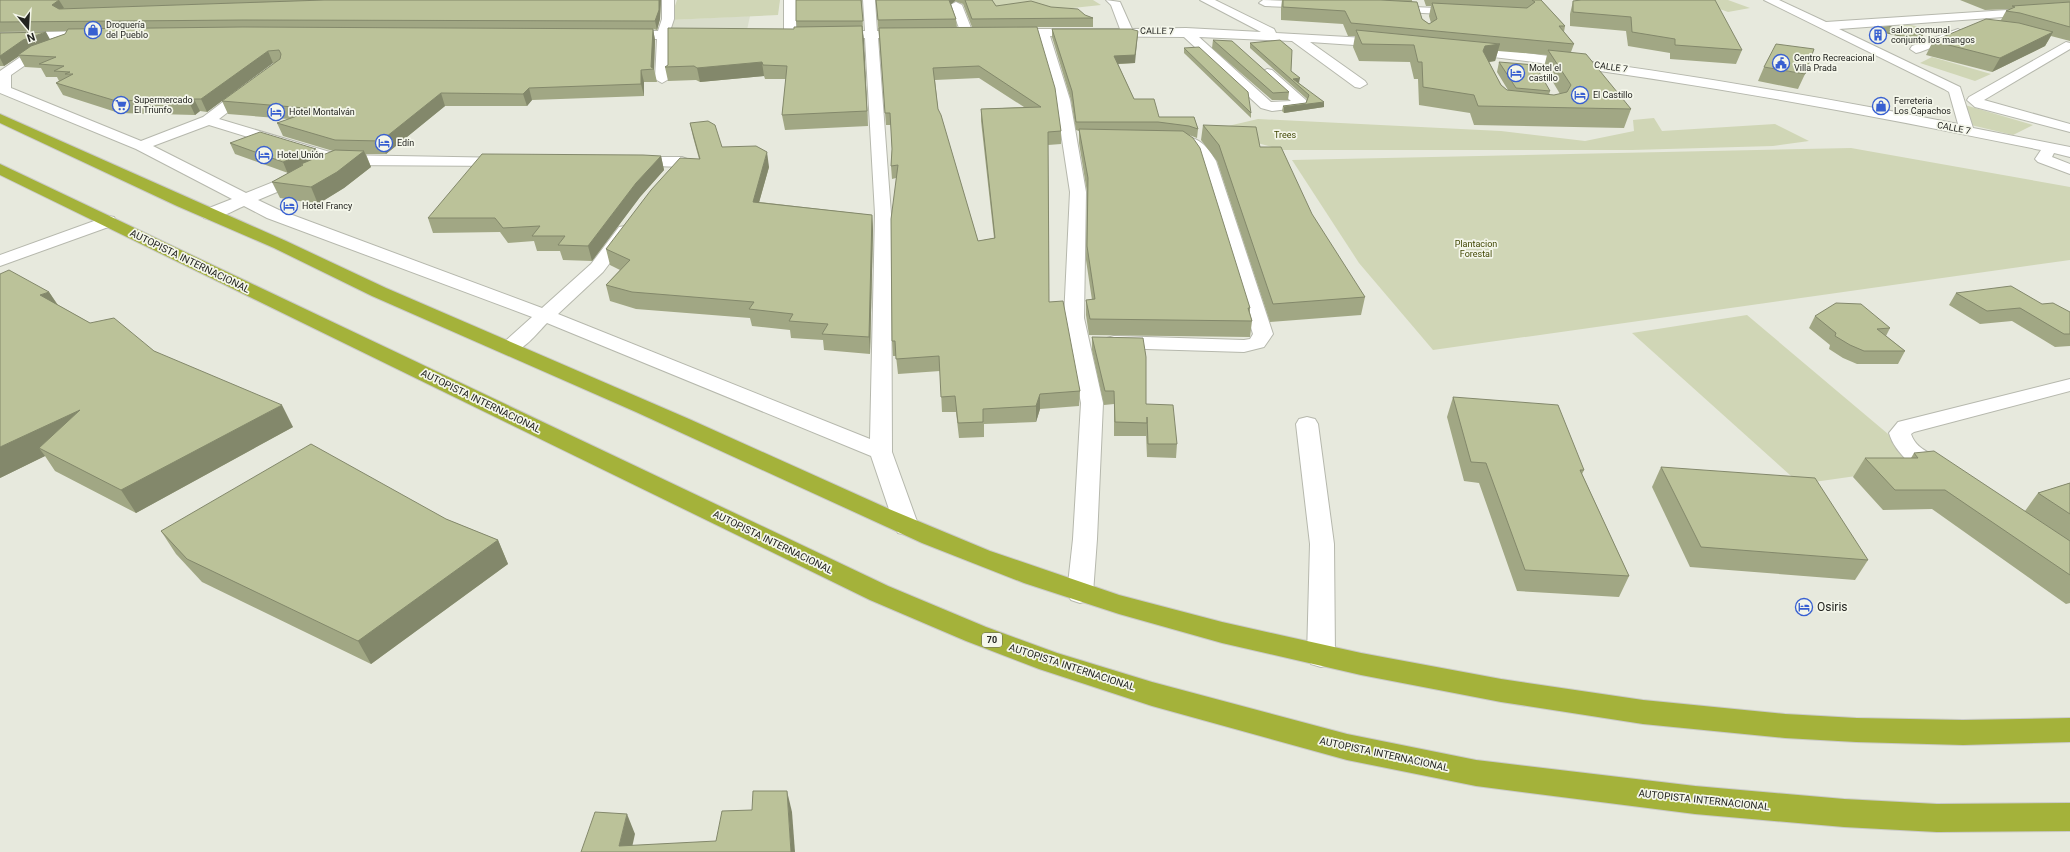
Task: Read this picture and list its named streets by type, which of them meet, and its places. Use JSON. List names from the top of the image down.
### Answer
{
  "streets": {
    "highway": ["AUTOPISTA INTERNACIONAL", "70"],
    "street": ["CALLE 7"]
  },
  "parks": ["Trees", "Plantacion Forestal"],
  "places": {
    "shop": ["Droguería del Pueblo", "Ferreteria Los Capachos"],
    "building": ["salon comunal conjunto los mangos"],
    "public building": ["Centro Recreacional Villa Prada"],
    "hotel": [
      "Motel el castillo",
      "El Castillo",
      "Hotel Montalván",
      "Edín",
      "Hotel Unión",
      "Hotel Francy",
      "Osiris"
    ],
    "supermarket": ["Supermercado El Triunfo"]
  },
  "north": "bottom"
}
